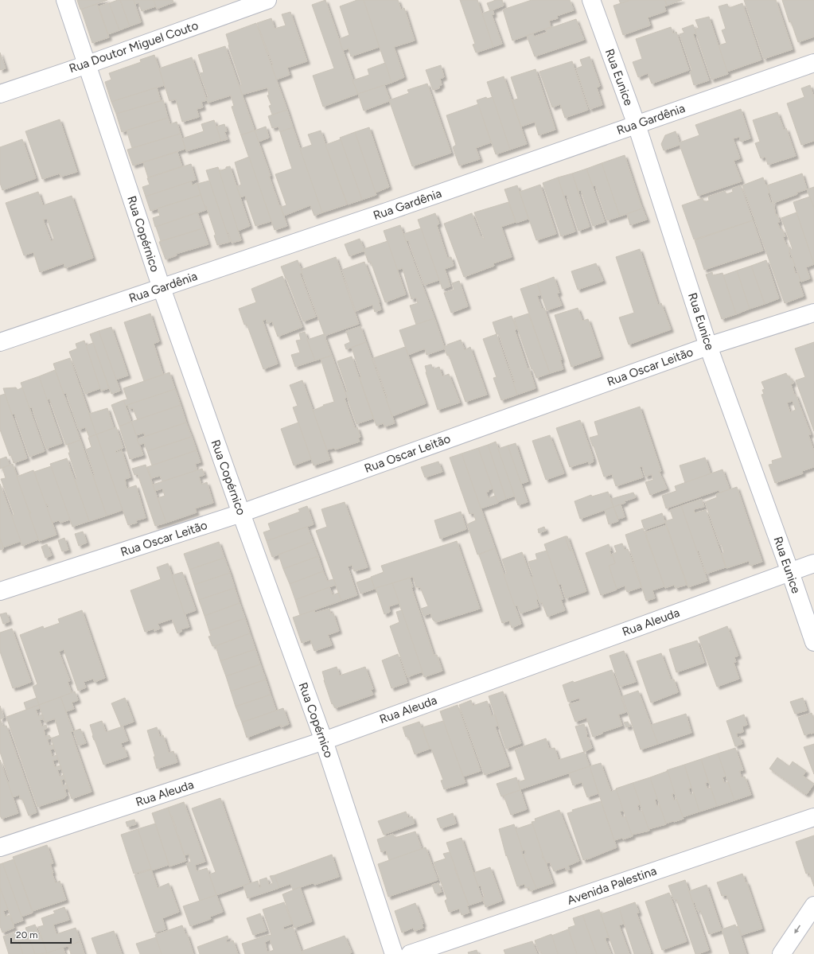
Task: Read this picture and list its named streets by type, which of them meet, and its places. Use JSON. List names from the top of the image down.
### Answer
{
  "streets": {
    "street": [
      "Rua Doutor Miguel Couto",
      "Rua Eunice",
      "Rua Gardênia",
      "Rua Copérnico",
      "Rua Oscar Leitão",
      "Rua Aleuda",
      "Avenida Palestina"
    ]
  },
  "crossings": [
    ["Rua Doutor Miguel Couto", "Rua Copérnico"],
    ["Rua Eunice", "Rua Gardênia"],
    ["Rua Eunice", "Rua Oscar Leitão"],
    ["Rua Eunice", "Rua Aleuda"],
    ["Rua Gardênia", "Rua Copérnico"],
    ["Rua Copérnico", "Rua Oscar Leitão"],
    ["Rua Copérnico", "Rua Aleuda"]
  ],
  "scale_bar": "20 m"
}
